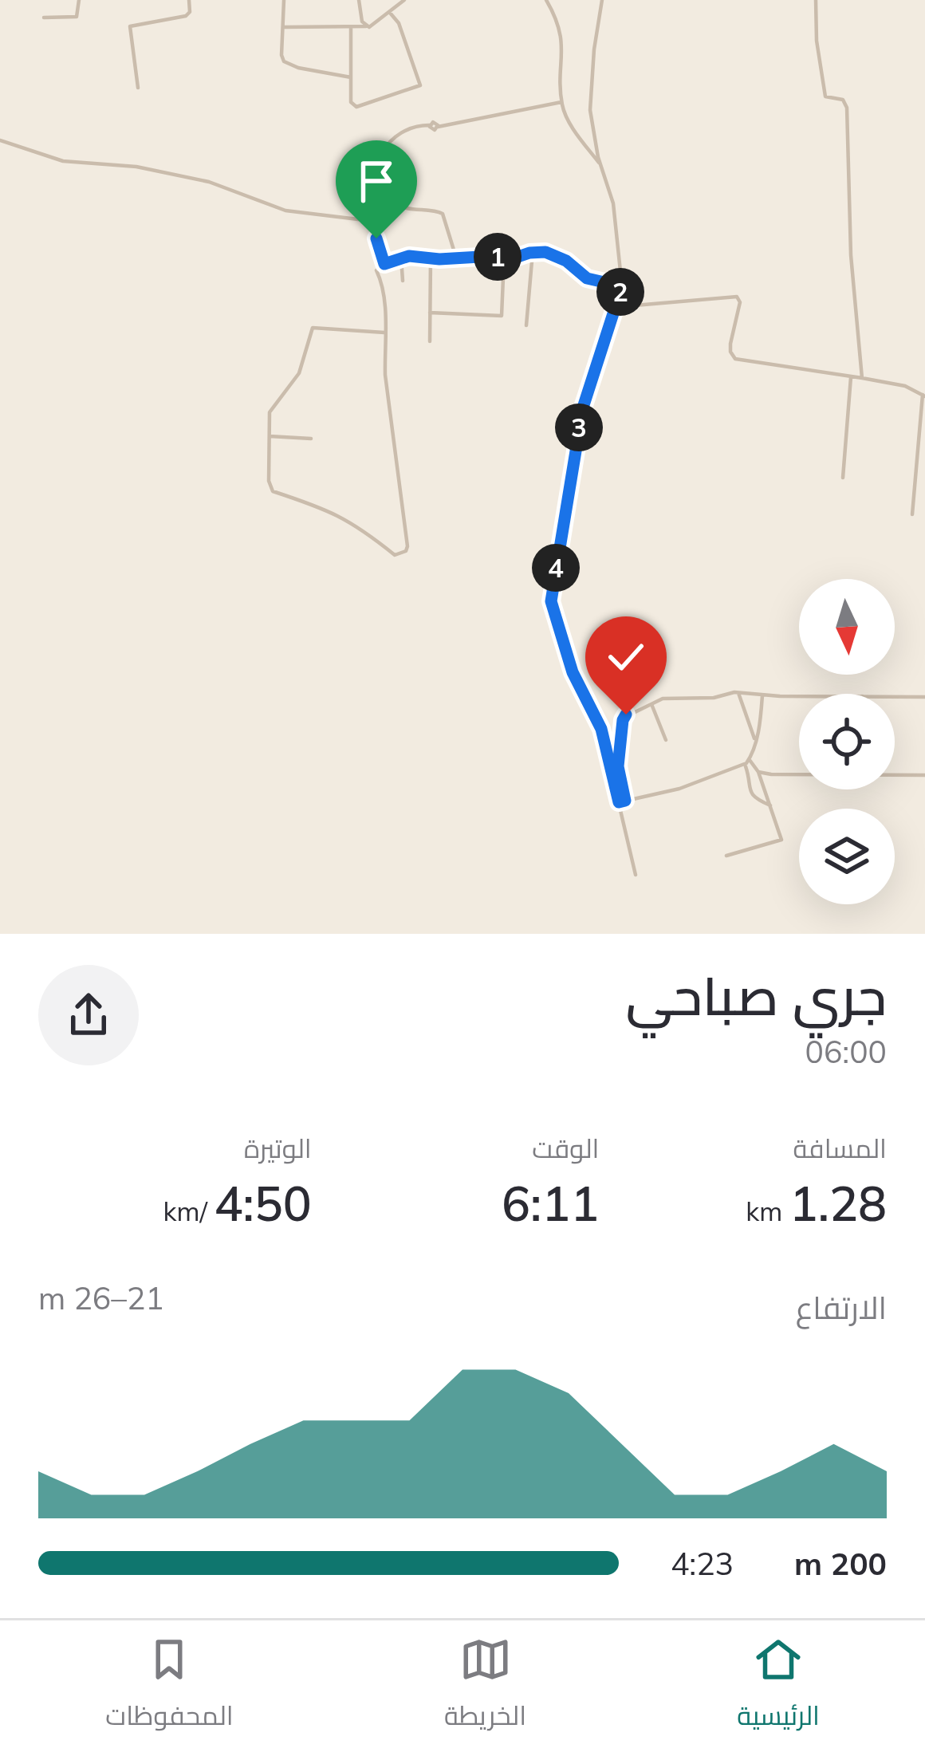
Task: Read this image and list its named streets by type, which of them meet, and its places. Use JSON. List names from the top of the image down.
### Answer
{
  "north": "bottom",
  "page": {
    "pins": [
      "1",
      "2",
      "3",
      "4"
    ],
    "heading": ["جري صباحي", "06:00"],
    "stats": [
      ["المسافة", "1.28 km"],
      ["الوقت", "6:11"],
      ["الوتيرة", "4:50 /km"]
    ],
    "chart": ["الارتفاع", "21–26 m"],
    "list": [
      {
        "name": "200 m",
        "note": "4:23"
      }
    ],
    "tabs": ["الرئيسية", "الخريطة", "المحفوظات"]
  }
}
